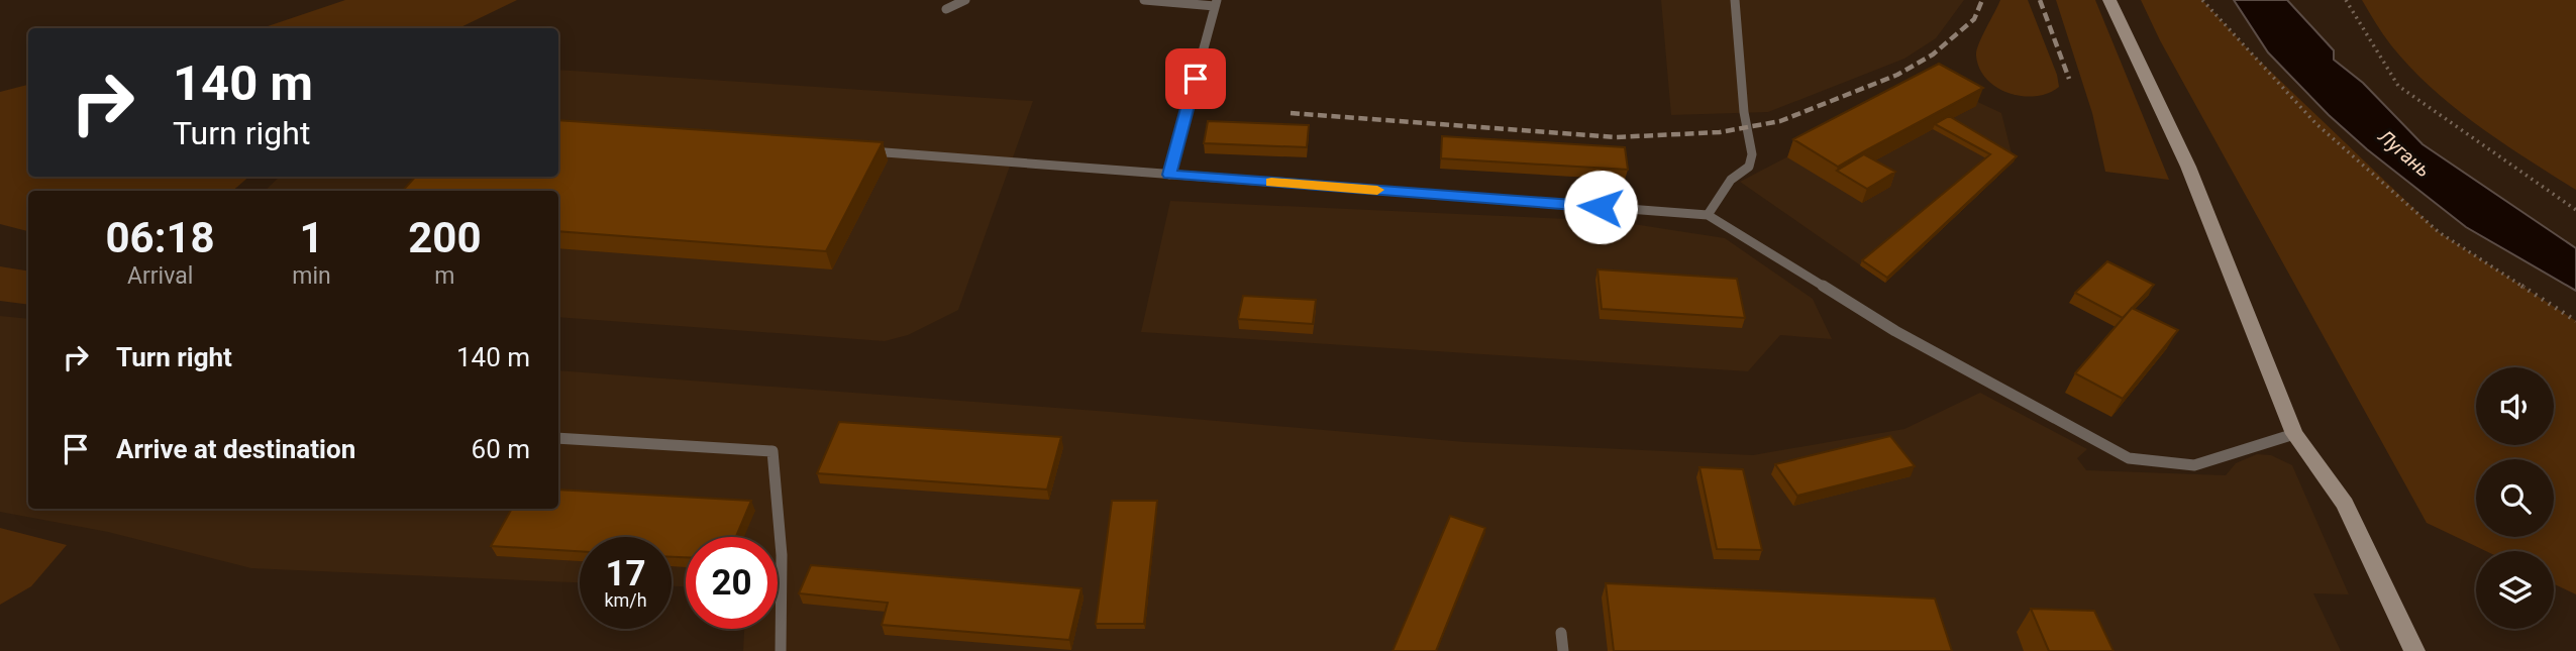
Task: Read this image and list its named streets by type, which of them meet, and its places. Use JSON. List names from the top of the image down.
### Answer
{
  "water": ["Лугань"],
  "page": {
    "turn": ["140 m", "Turn right"],
    "eta": [
      "06:18",
      "Arrival",
      "1",
      "min",
      "200",
      "m"
    ],
    "list": [
      {
        "name": "Turn right",
        "value": "140 m"
      },
      {
        "name": "Arrive at destination",
        "value": "60 m"
      }
    ],
    "speed": "17 km/h",
    "limit": "20"
  }
}
